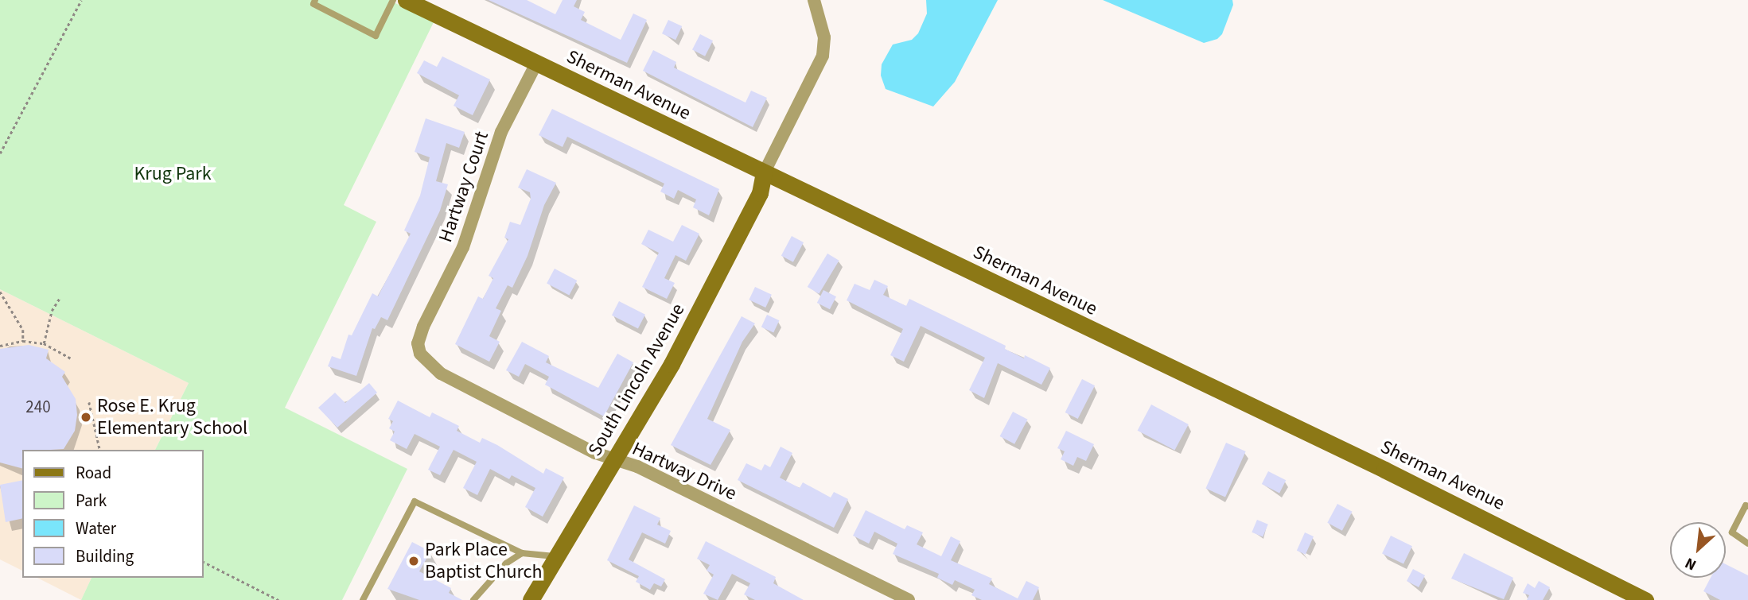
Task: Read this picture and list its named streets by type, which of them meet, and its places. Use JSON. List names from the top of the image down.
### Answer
{
  "streets": {
    "street": [
      "Sherman Avenue",
      "Hartway Court",
      "South Lincoln Avenue",
      "Hartway Drive"
    ]
  },
  "crossings": [
    ["Sherman Avenue", "Hartway Court"],
    ["Sherman Avenue", "South Lincoln Avenue"],
    ["Hartway Court", "Hartway Drive"],
    ["South Lincoln Avenue", "Hartway Drive"]
  ],
  "parks": ["Krug Park"],
  "places": ["Rose E. Krug Elementary School", "Park Place Baptist Church"],
  "house_numbers": ["240"],
  "legend": [
    "Road",
    "Park",
    "Water",
    "Building"
  ],
  "north": "bottom left"
}
